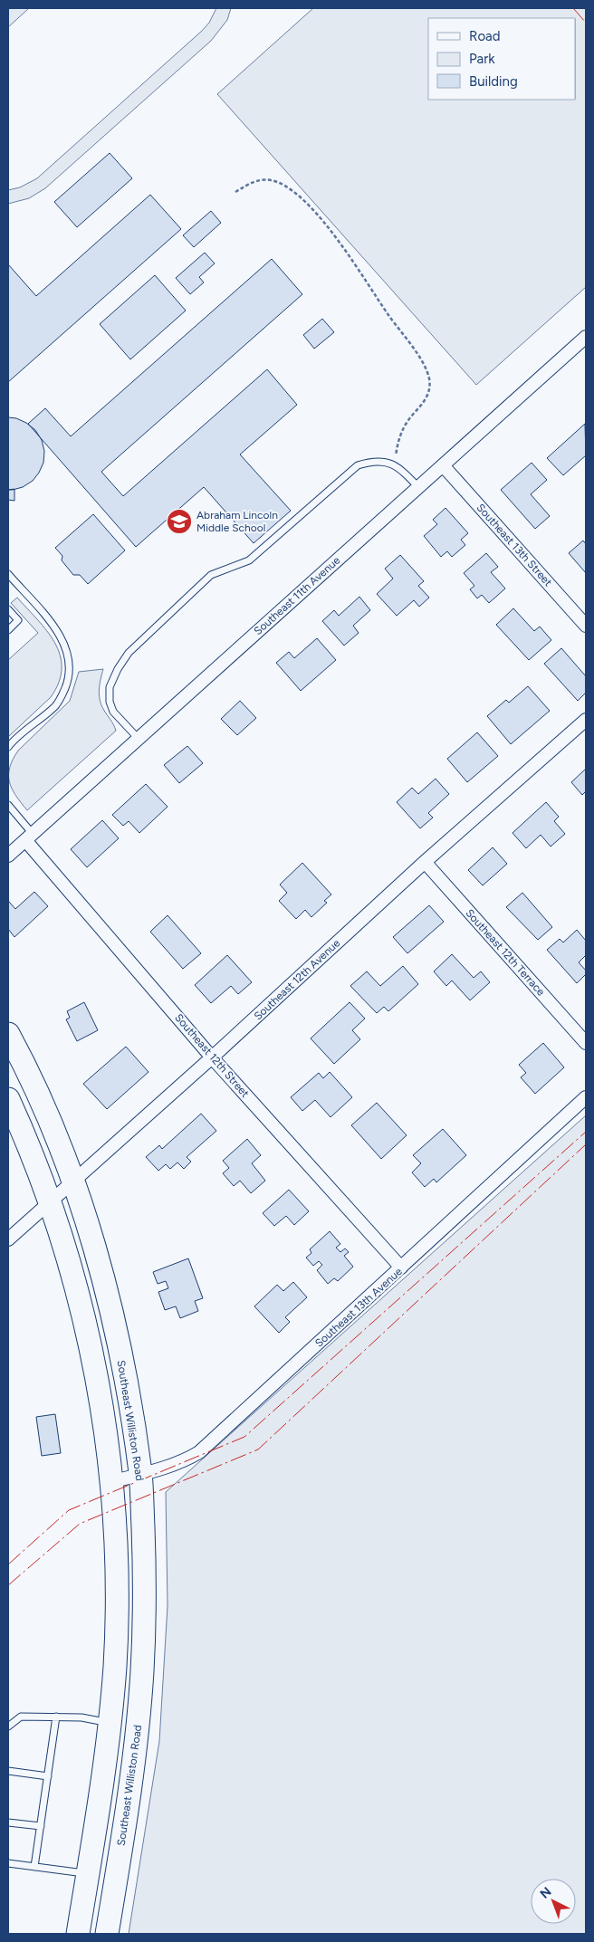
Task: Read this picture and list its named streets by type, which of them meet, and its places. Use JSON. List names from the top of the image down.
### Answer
{
  "streets": {
    "highway": ["Southeast Williston Road"],
    "street": [
      "Southeast 13th Street",
      "Southeast 11th Avenue",
      "Southeast 12th Terrace",
      "Southeast 12th Avenue",
      "Southeast 12th Street",
      "Southeast 13th Avenue"
    ]
  },
  "crossings": [
    ["Southeast 13th Street", "Southeast 11th Avenue"],
    ["Southeast 11th Avenue", "Southeast 12th Street"],
    ["Southeast 12th Terrace", "Southeast 12th Avenue"],
    ["Southeast 12th Avenue", "Southeast 12th Street"],
    ["Southeast 12th Avenue", "Southeast Williston Road"],
    ["Southeast 12th Street", "Southeast 13th Avenue"],
    ["Southeast 13th Avenue", "Southeast Williston Road"]
  ],
  "places": {
    "school or university": ["Abraham Lincoln Middle School"]
  },
  "legend": ["Road", "Park", "Building"],
  "north": "top left"
}
